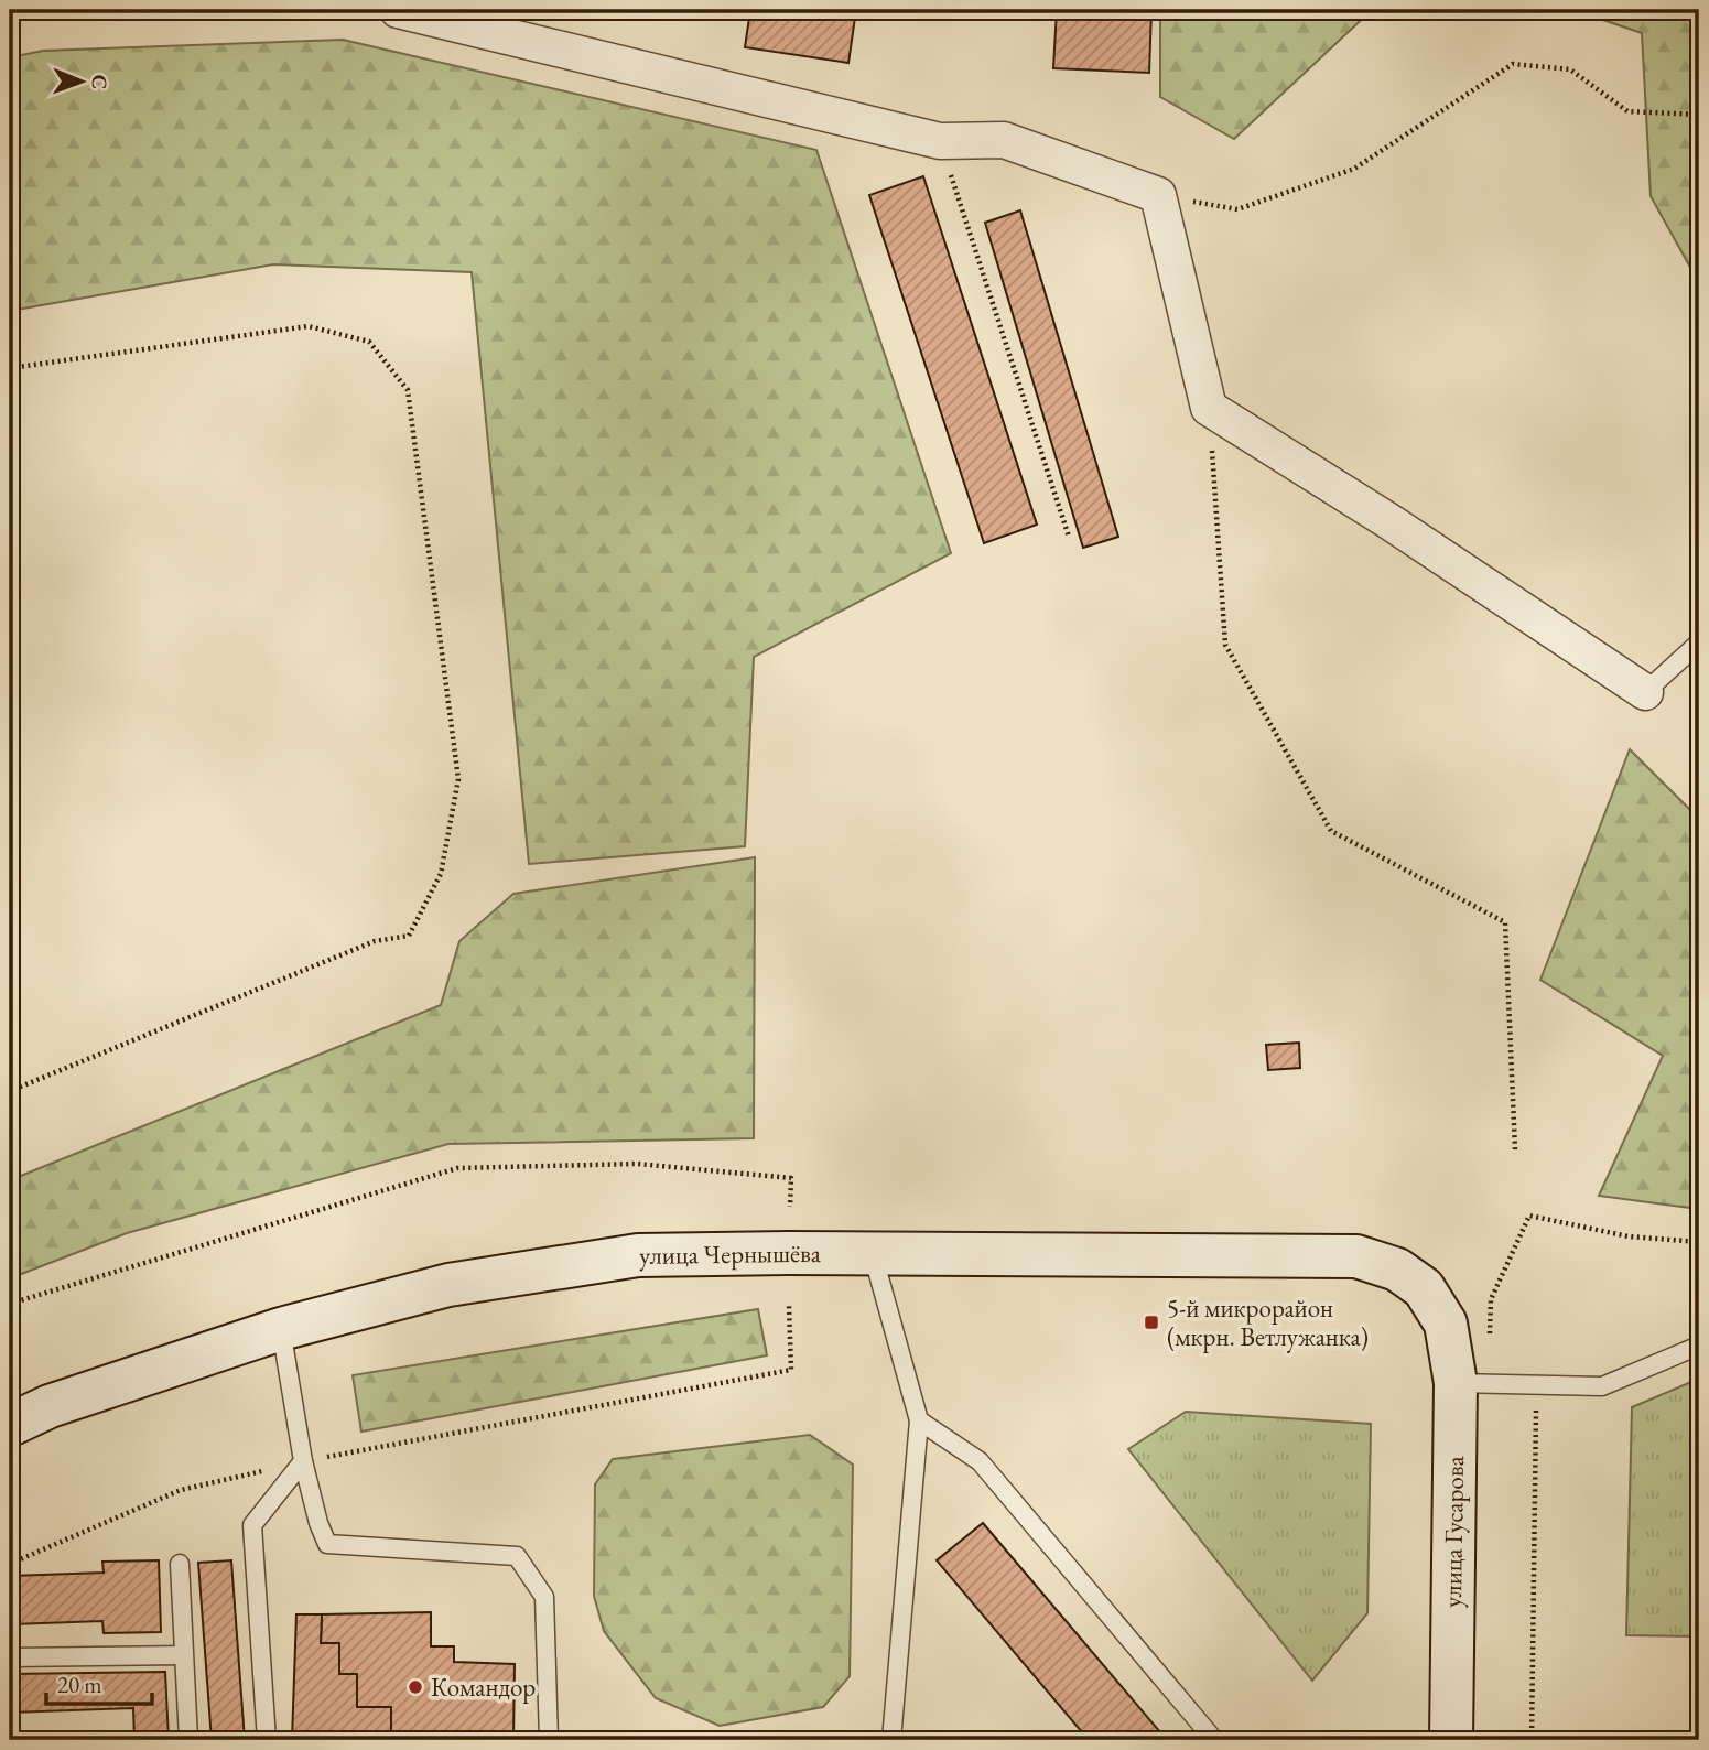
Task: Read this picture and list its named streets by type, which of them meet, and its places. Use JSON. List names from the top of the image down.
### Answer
{
  "streets": {
    "street": ["улица Чернышёва", "улица Гусарова"]
  },
  "crossings": [
    ["улица Чернышёва", "улица Гусарова"]
  ],
  "places": {
    "transit": ["5-й микрорайон (мкрн. Ветлужанка)"],
    "other": ["Командор"]
  },
  "scale_bar": "20 m",
  "north": "right"
}
